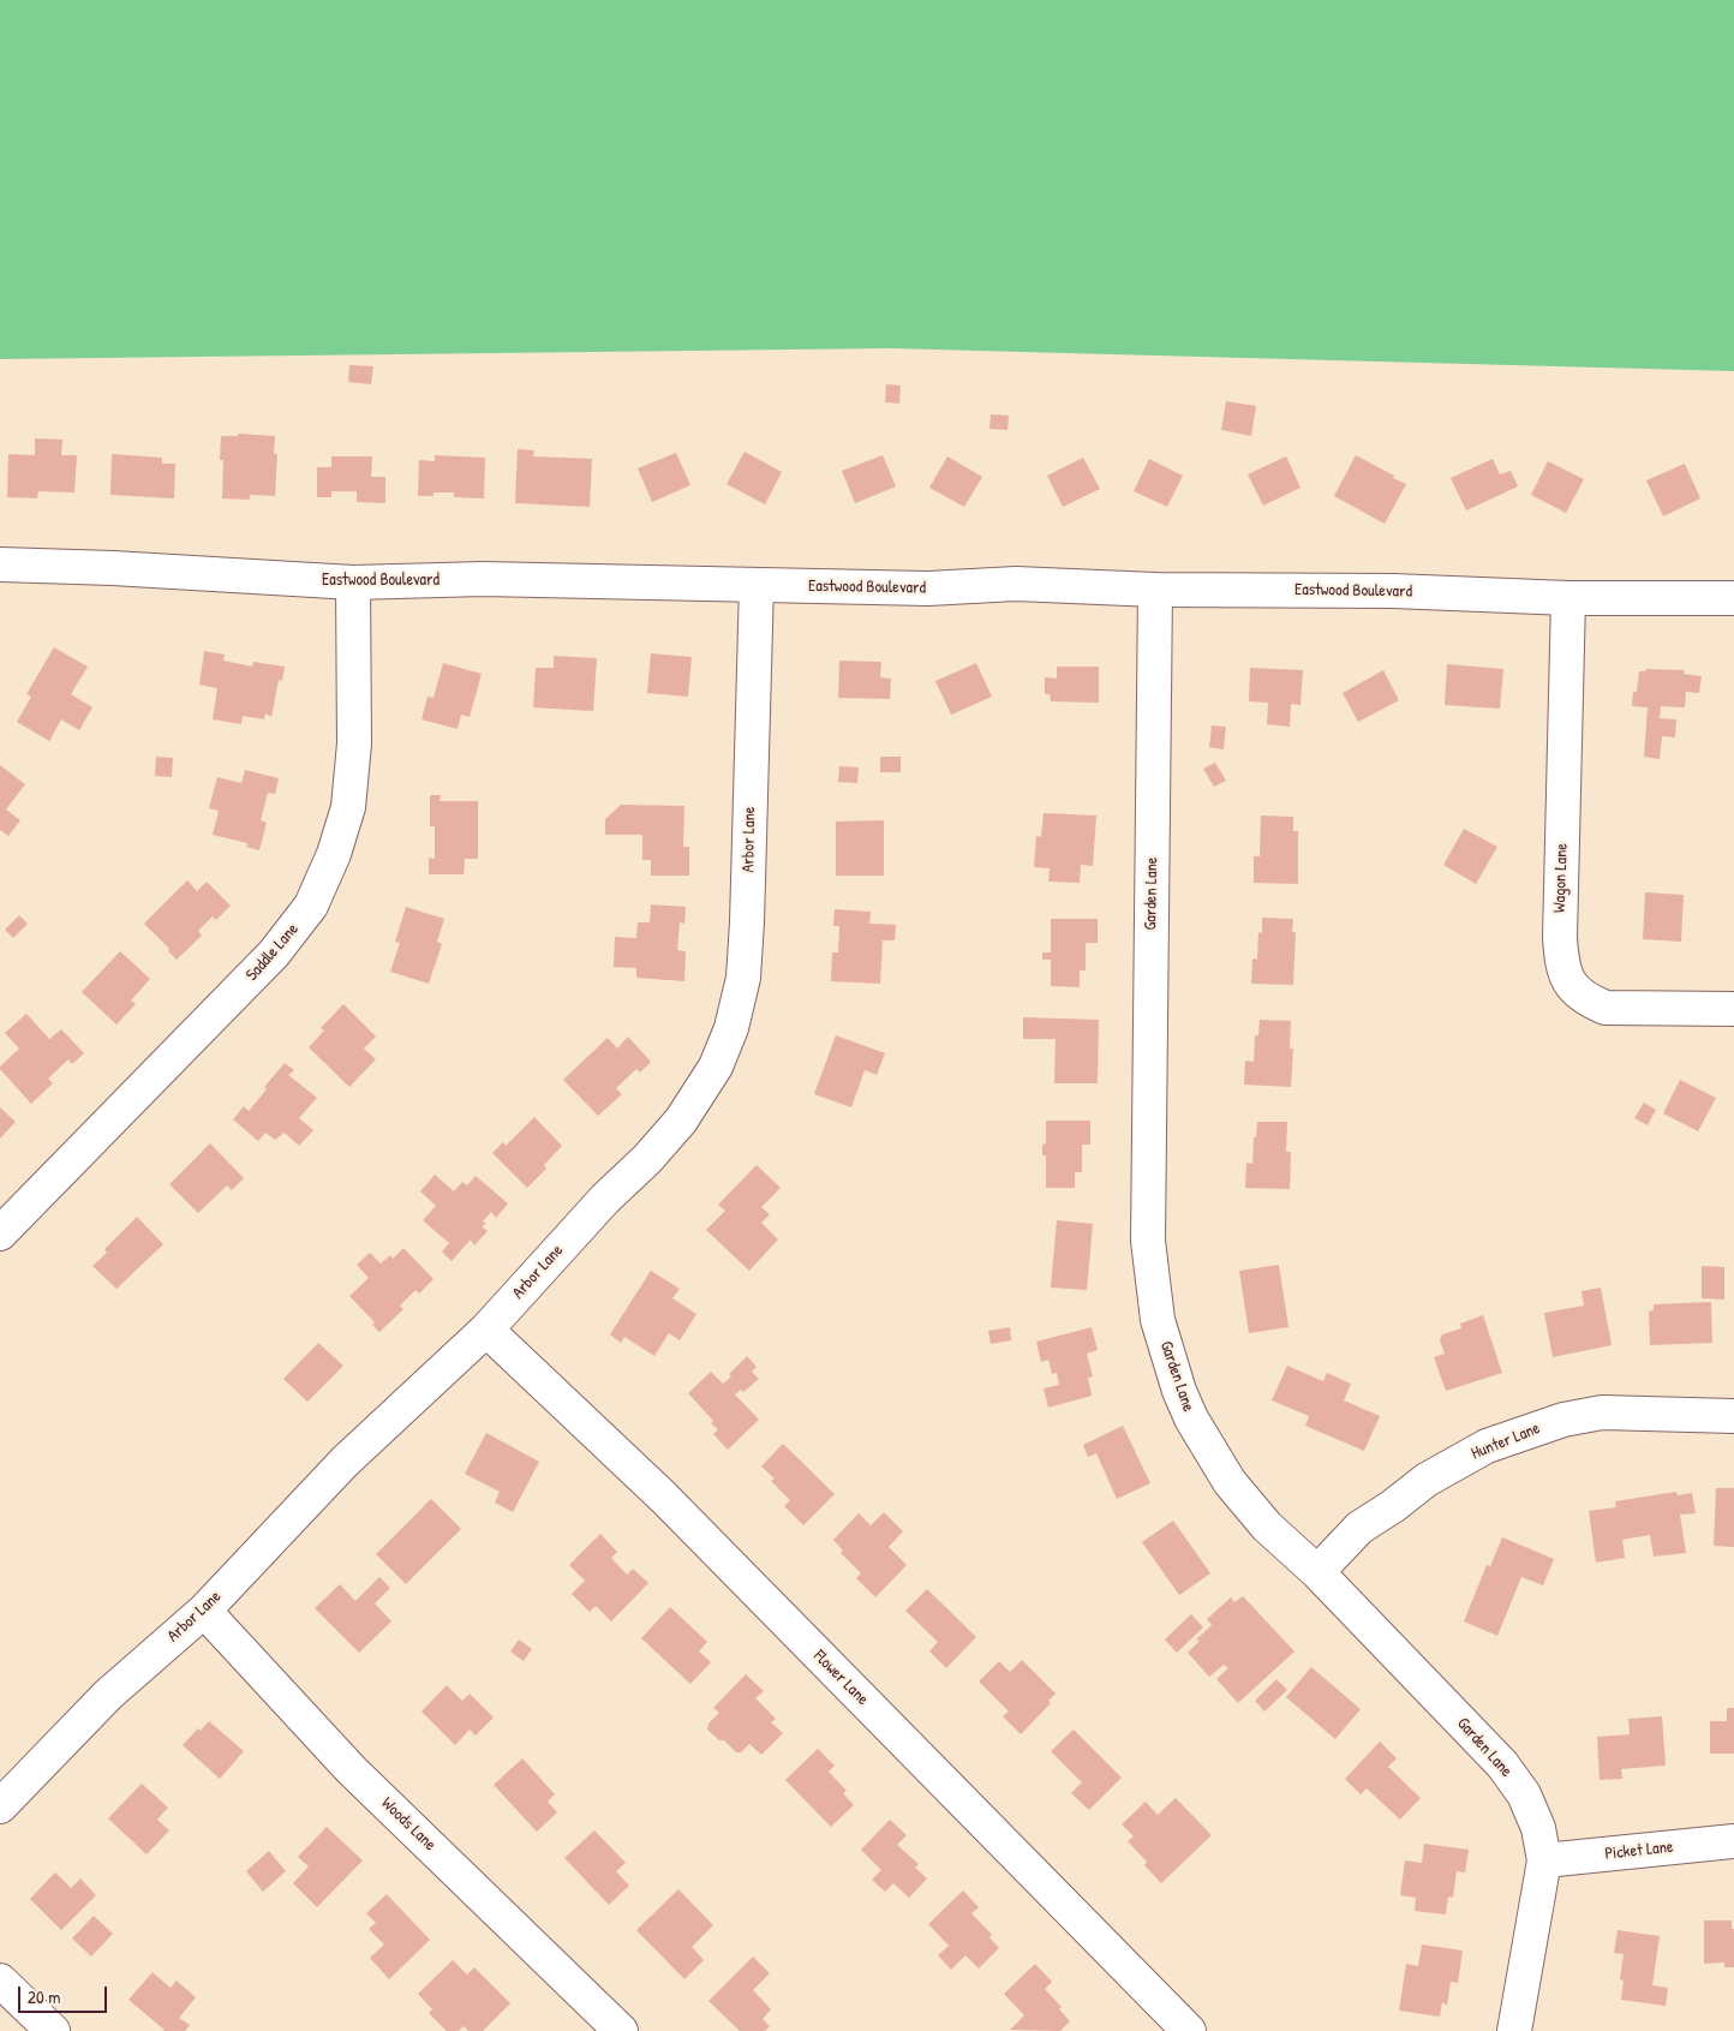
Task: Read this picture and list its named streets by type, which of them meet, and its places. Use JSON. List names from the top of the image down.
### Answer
{
  "streets": {
    "street": [
      "Eastwood Boulevard",
      "Arbor Lane",
      "Wagon Lane",
      "Garden Lane",
      "Saddle Lane",
      "Hunter Lane",
      "Flower Lane",
      "Woods Lane",
      "Picket Lane"
    ]
  },
  "crossings": [
    ["Eastwood Boulevard", "Arbor Lane"],
    ["Eastwood Boulevard", "Wagon Lane"],
    ["Eastwood Boulevard", "Garden Lane"],
    ["Eastwood Boulevard", "Saddle Lane"],
    ["Arbor Lane", "Flower Lane"],
    ["Arbor Lane", "Woods Lane"],
    ["Garden Lane", "Hunter Lane"],
    ["Garden Lane", "Picket Lane"]
  ],
  "scale_bar": "20 m"
}
